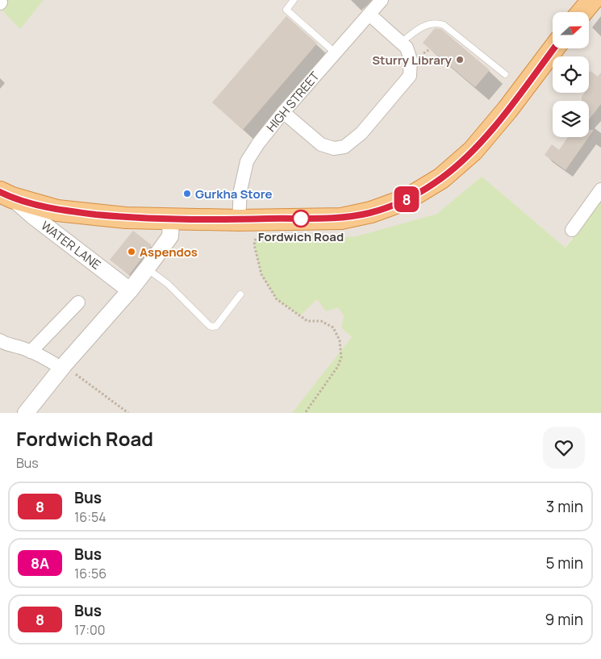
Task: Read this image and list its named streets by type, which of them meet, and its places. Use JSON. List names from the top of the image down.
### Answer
{
  "streets": {
    "street": ["HIGH STREET", "WATER LANE"]
  },
  "places": [
    "Sturry Library",
    "Gurkha Store",
    "Fordwich Road",
    "Aspendos"
  ],
  "lines": ["bus line 8"],
  "north": "right",
  "page": {
    "on_map": "8",
    "heading": ["Fordwich Road", "Bus"],
    "list": [
      {
        "mark": "8",
        "name": "Bus",
        "note": "16:54",
        "value": "3 min"
      },
      {
        "mark": "8A",
        "name": "Bus",
        "note": "16:56",
        "value": "5 min"
      },
      {
        "mark": "8",
        "name": "Bus",
        "note": "17:00",
        "value": "9 min"
      }
    ]
  }
}
